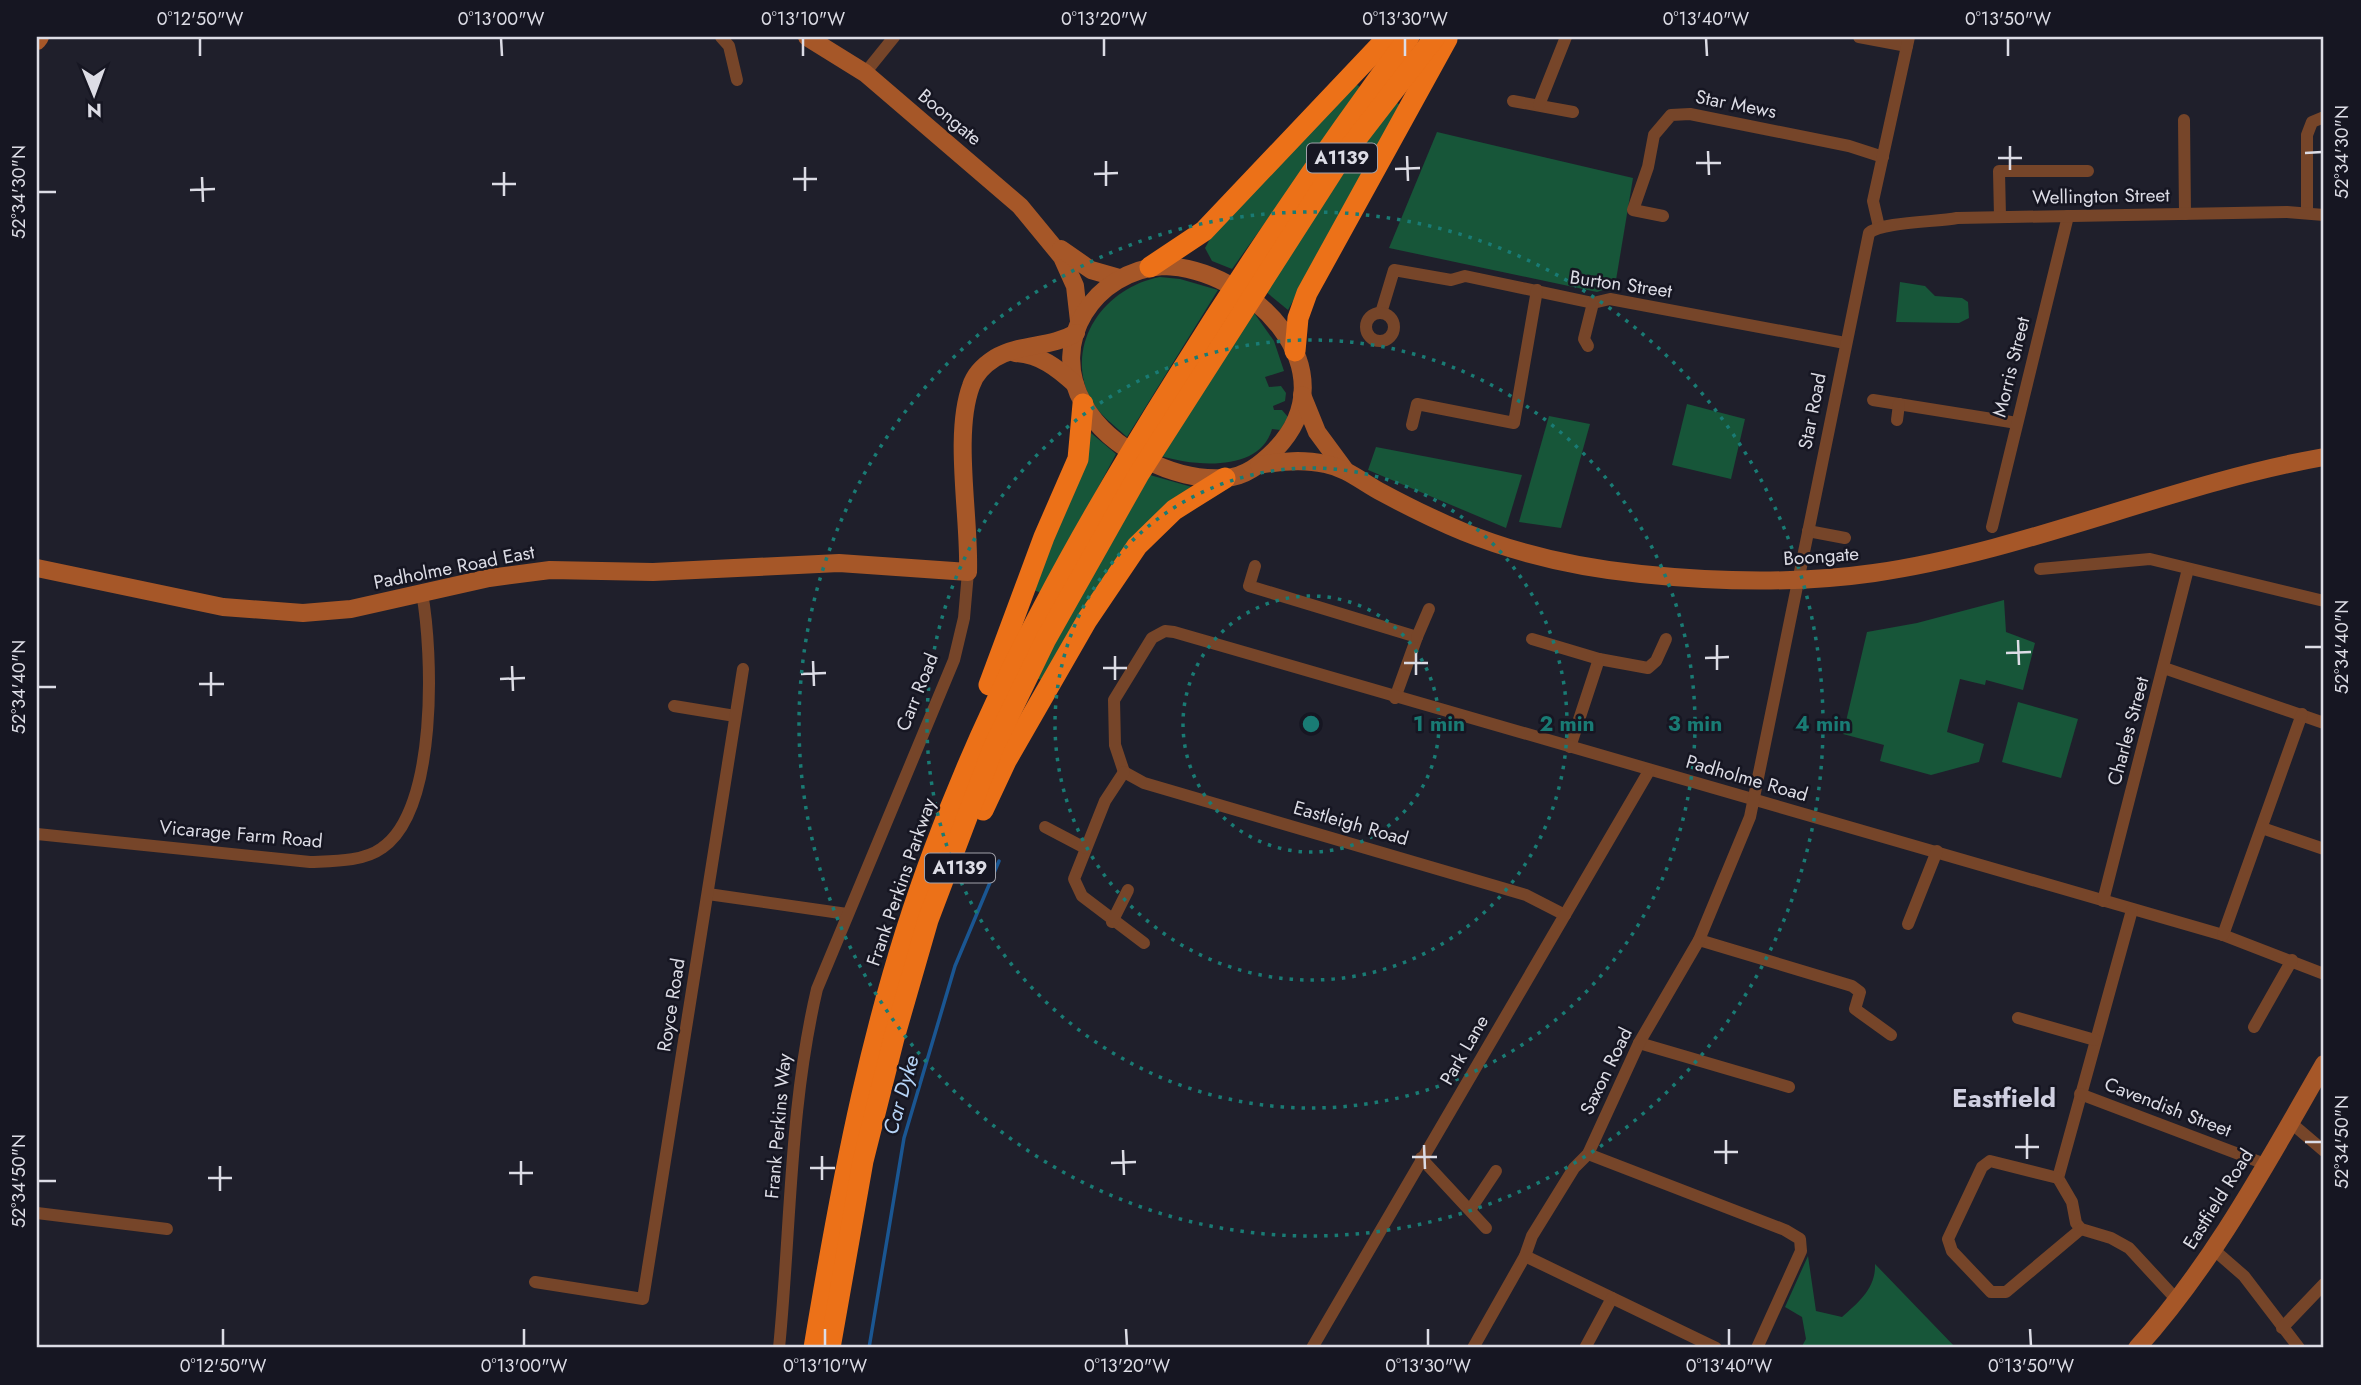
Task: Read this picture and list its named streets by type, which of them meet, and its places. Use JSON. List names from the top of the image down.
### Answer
{
  "streets": {
    "highway": ["A1139", "Frank Perkins Parkway"],
    "street": [
      "Star Mews",
      "Boongate",
      "Wellington Street",
      "Burton Street",
      "Morris Street",
      "Star Road",
      "Padholme Road East",
      "Carr Road",
      "Charles Street",
      "Padholme Road",
      "Eastleigh Road",
      "Vicarage Farm Road",
      "Royce Road",
      "Park Lane",
      "Saxon Road",
      "Cavendish Street",
      "Frank Perkins Way",
      "Eastfield Road"
    ]
  },
  "crossings": [
    ["Boongate", "A1139"],
    ["Boongate", "Carr Road"],
    ["A1139", "Carr Road"],
    ["A1139", "Frank Perkins Parkway"],
    ["Wellington Street", "Morris Street"],
    ["Wellington Street", "Star Road"],
    ["Burton Street", "Star Road"],
    ["Star Road", "Padholme Road"],
    ["Star Road", "Saxon Road"],
    ["Padholme Road East", "Carr Road"],
    ["Padholme Road East", "Vicarage Farm Road"],
    ["Carr Road", "Frank Perkins Way"],
    ["Charles Street", "Padholme Road"],
    ["Padholme Road", "Eastleigh Road"],
    ["Padholme Road", "Park Lane"],
    ["Padholme Road", "Saxon Road"],
    ["Padholme Road", "Cavendish Street"],
    ["Eastleigh Road", "Park Lane"],
    ["Cavendish Street", "Eastfield Road"]
  ],
  "districts": ["Eastfield"],
  "water": ["Car Dyke"],
  "north": "bottom",
  "coordinates": [
    "0°12'50\"W",
    "0°13'00\"W",
    "0°13'10\"W",
    "0°13'20\"W",
    "0°13'30\"W",
    "0°13'40\"W",
    "0°13'50\"W",
    "52°34'30\"N",
    "52°34'40\"N",
    "52°34'50\"N"
  ],
  "rings": [
    "1 min",
    "2 min",
    "3 min",
    "4 min"
  ]
}
